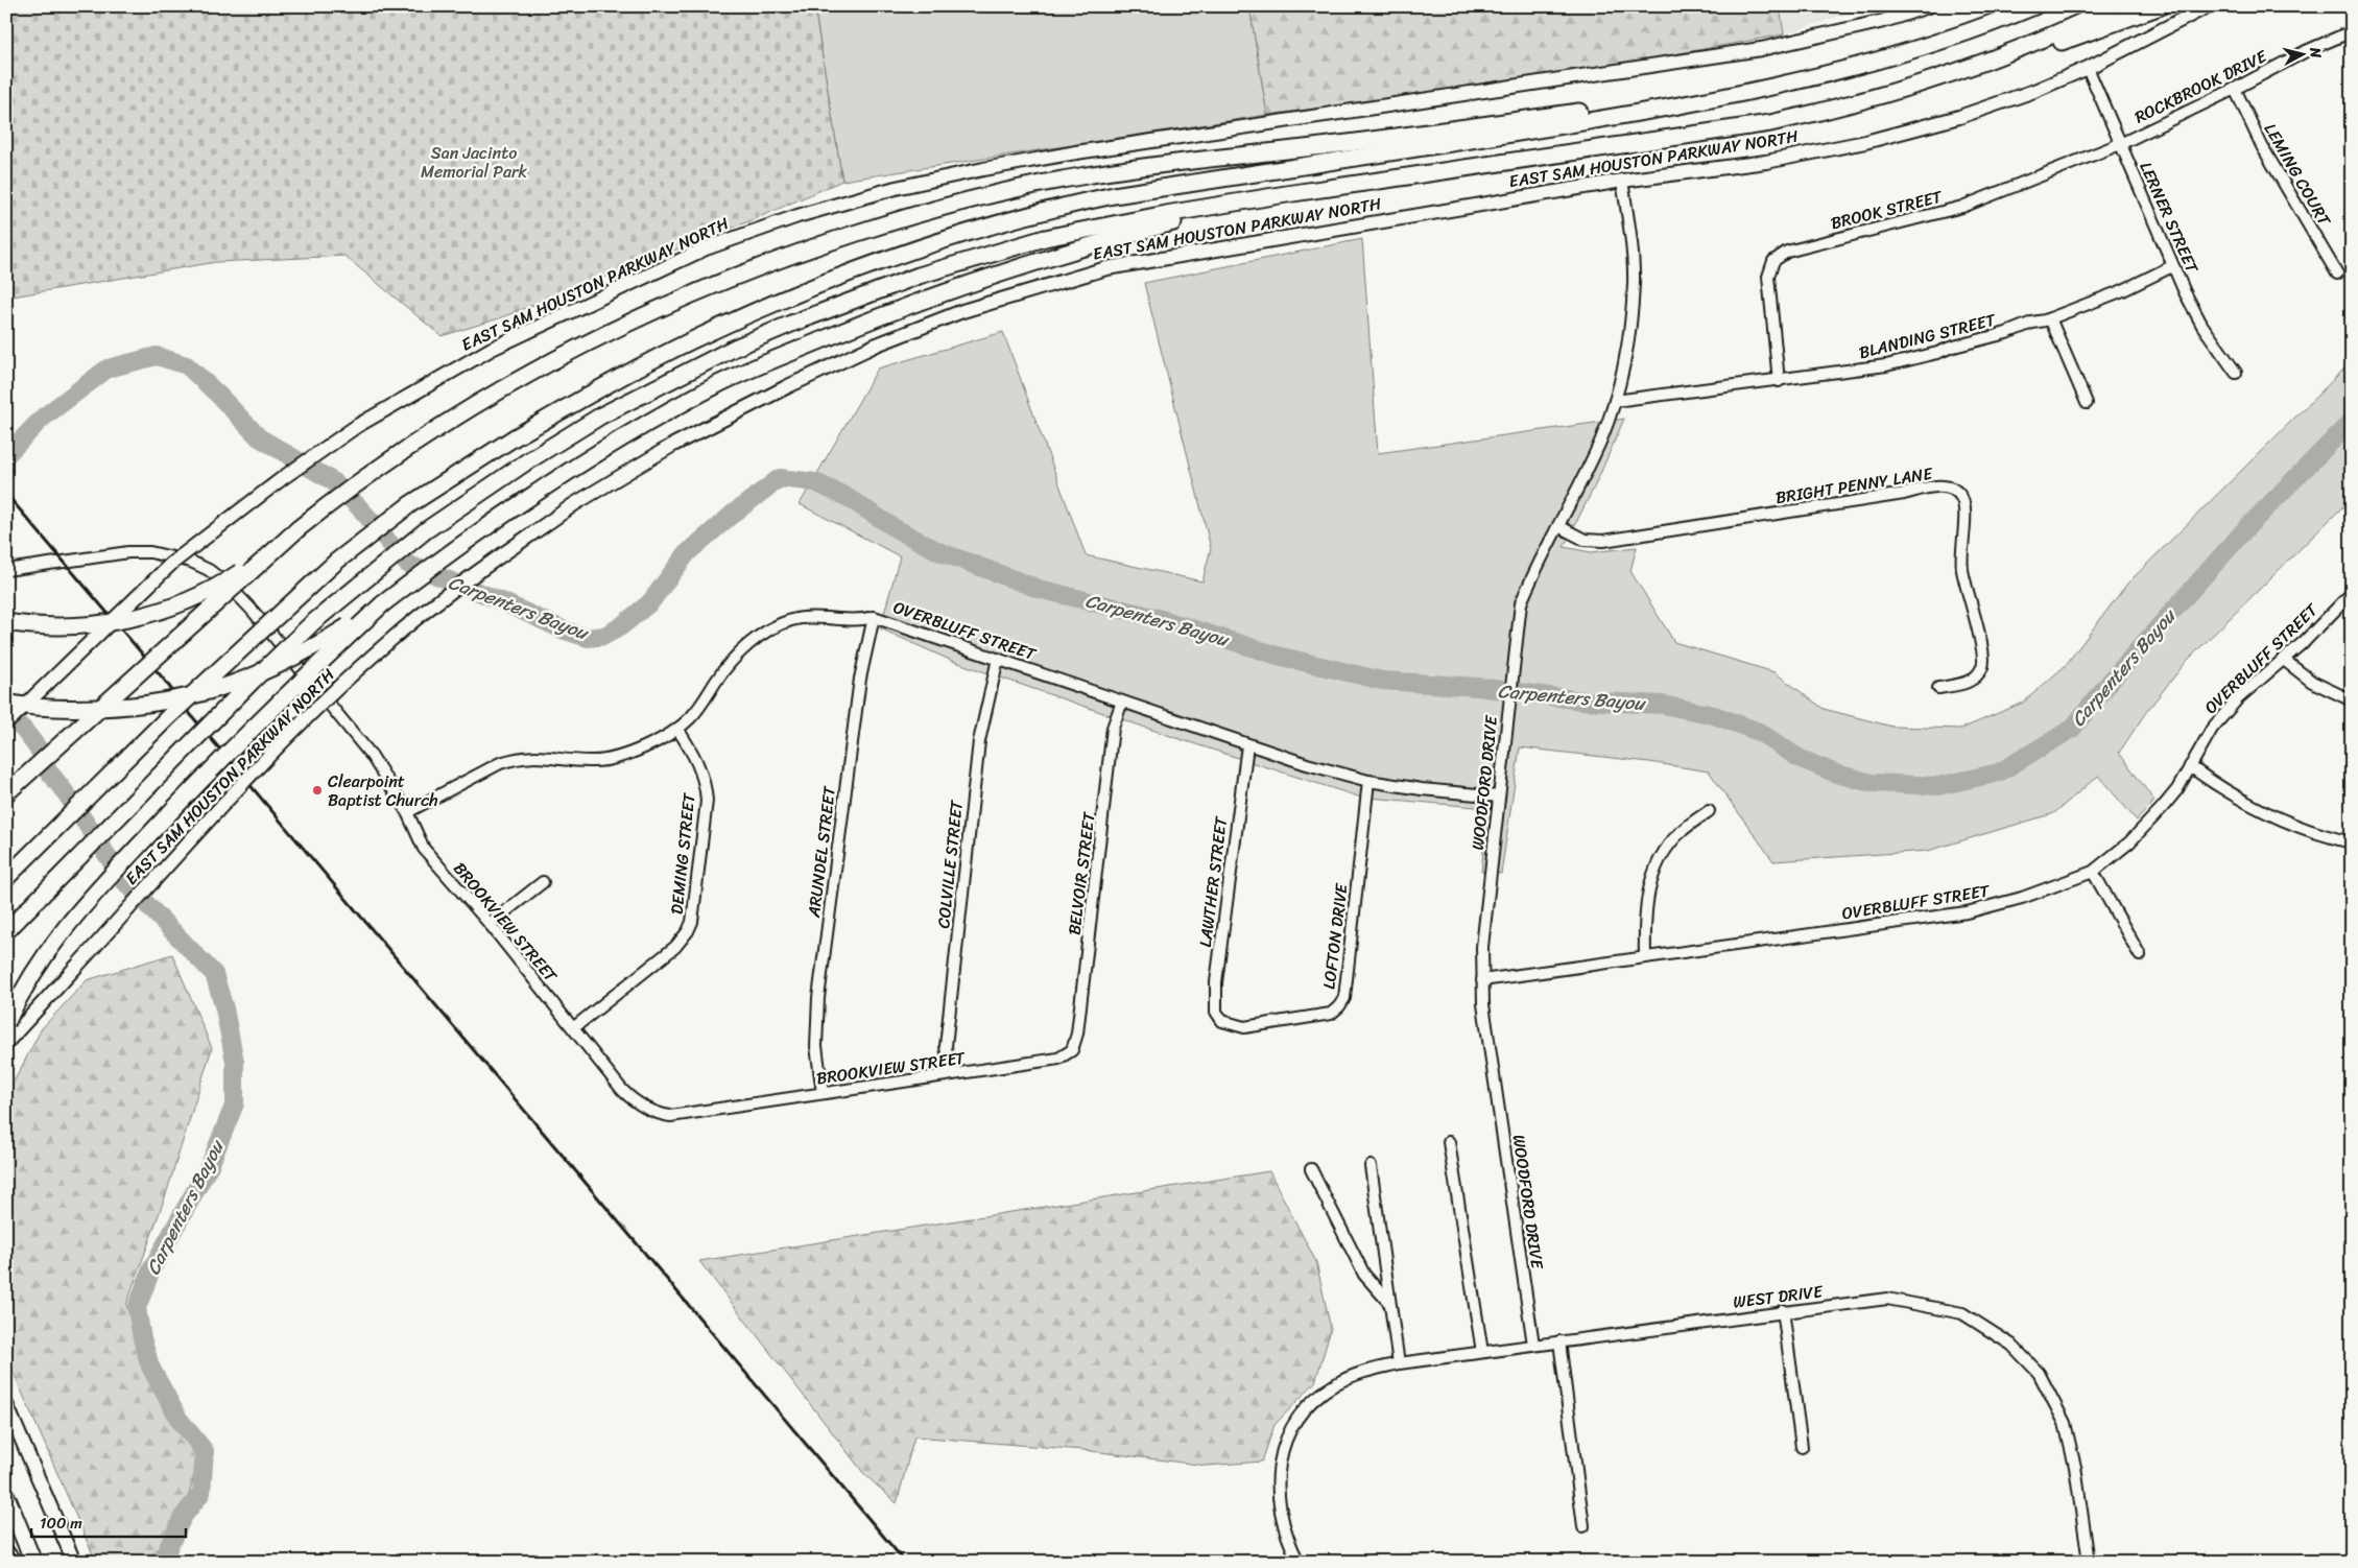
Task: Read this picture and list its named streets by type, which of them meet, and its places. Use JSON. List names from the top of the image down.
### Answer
{
  "streets": {
    "highway": ["EAST SAM HOUSTON PARKWAY NORTH"],
    "street": [
      "ROCKBROOK DRIVE",
      "LEMING COURT",
      "BROOK STREET",
      "LERNER STREET",
      "BLANDING STREET",
      "BRIGHT PENNY LANE",
      "OVERBLUFF STREET",
      "WOODFORD DRIVE",
      "ARUNDEL STREET",
      "DEMING STREET",
      "COLVILLE STREET",
      "BELVOIR STREET",
      "LAWTHER STREET",
      "BROOKVIEW STREET",
      "LOFTON DRIVE",
      "WEST DRIVE"
    ]
  },
  "crossings": [
    ["ROCKBROOK DRIVE", "LEMING COURT"],
    ["ROCKBROOK DRIVE", "BROOK STREET"],
    ["ROCKBROOK DRIVE", "LERNER STREET"],
    ["EAST SAM HOUSTON PARKWAY NORTH", "LERNER STREET"],
    ["EAST SAM HOUSTON PARKWAY NORTH", "WOODFORD DRIVE"],
    ["BROOK STREET", "LERNER STREET"],
    ["BROOK STREET", "BLANDING STREET"],
    ["LERNER STREET", "BLANDING STREET"],
    ["BLANDING STREET", "WOODFORD DRIVE"],
    ["BRIGHT PENNY LANE", "WOODFORD DRIVE"],
    ["OVERBLUFF STREET", "WOODFORD DRIVE"],
    ["OVERBLUFF STREET", "ARUNDEL STREET"],
    ["OVERBLUFF STREET", "DEMING STREET"],
    ["OVERBLUFF STREET", "COLVILLE STREET"],
    ["OVERBLUFF STREET", "BELVOIR STREET"],
    ["OVERBLUFF STREET", "LAWTHER STREET"],
    ["OVERBLUFF STREET", "BROOKVIEW STREET"],
    ["OVERBLUFF STREET", "LOFTON DRIVE"],
    ["WOODFORD DRIVE", "WEST DRIVE"],
    ["ARUNDEL STREET", "BROOKVIEW STREET"],
    ["DEMING STREET", "BROOKVIEW STREET"],
    ["COLVILLE STREET", "BROOKVIEW STREET"],
    ["BELVOIR STREET", "BROOKVIEW STREET"],
    ["LAWTHER STREET", "LOFTON DRIVE"]
  ],
  "water": ["Carpenters Bayou"],
  "parks": ["San Jacinto Memorial Park"],
  "places": ["Clearpoint Baptist Church"],
  "scale_bar": "100 m",
  "north": "right"
}
